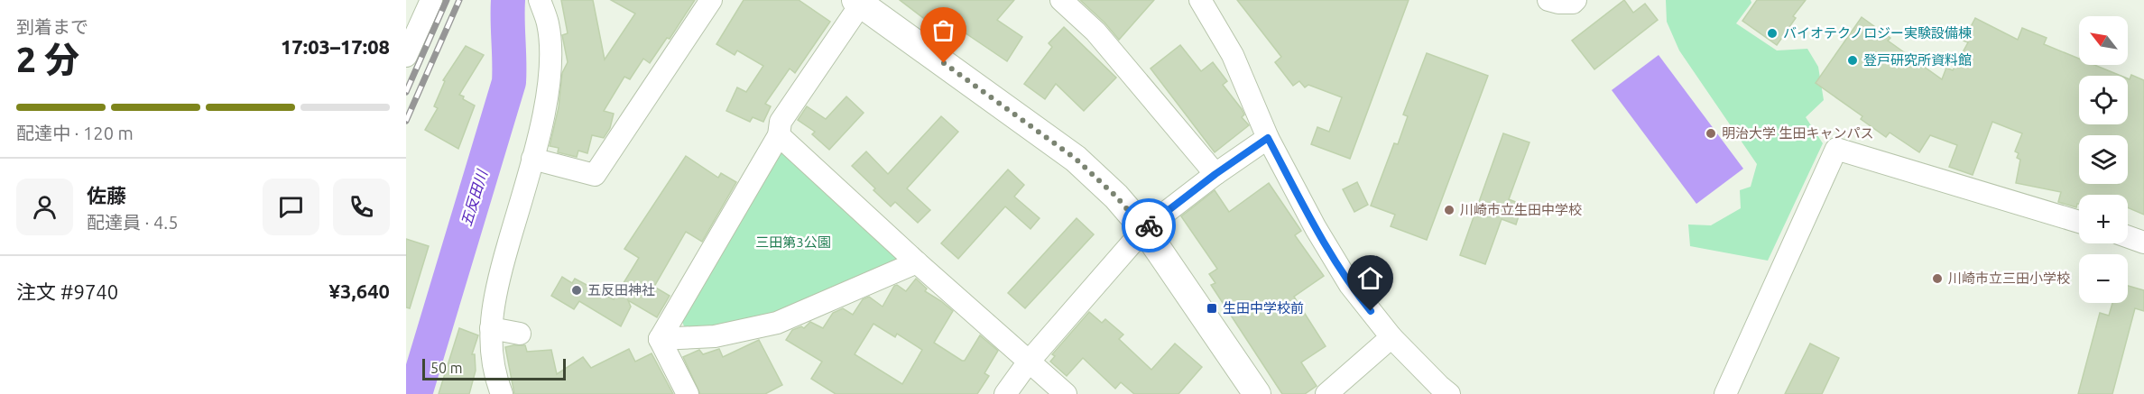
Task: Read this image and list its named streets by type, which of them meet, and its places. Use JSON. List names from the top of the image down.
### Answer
{
  "water": ["五反田川"],
  "parks": ["三田第3公園"],
  "places": {
    "other": [
      "バイオテクノロジー実験設備棟",
      "登戸研究所資料館",
      "明治大学 生田キャンパス",
      "川崎市立生田中学校",
      "川崎市立三田小学校",
      "五反田神社"
    ],
    "transit": ["生田中学校前"]
  },
  "scale_bar": "50 m",
  "north": "top left",
  "page": {
    "heading": ["2 分", "到着まで", "17:03–17:08"],
    "panel": [
      "佐藤",
      "配達員 · 4.5",
      "注文 #9740",
      "¥3,640"
    ],
    "map_buttons": ["+", "−"],
    "bar": "配達中 · 120 m",
    "scale": "50 m"
  }
}
